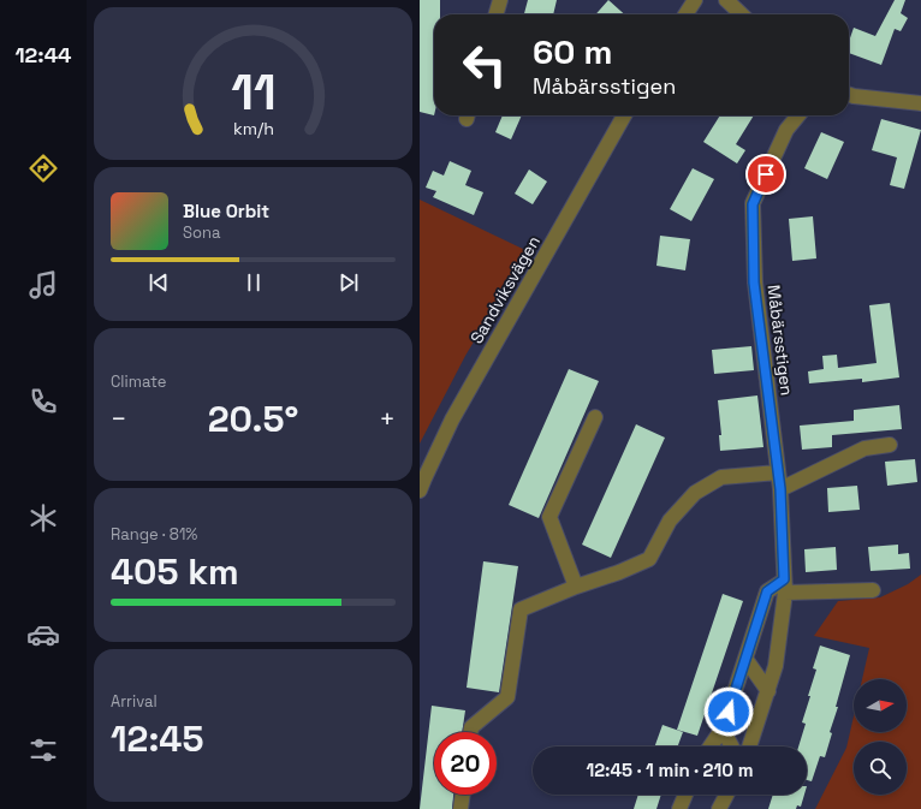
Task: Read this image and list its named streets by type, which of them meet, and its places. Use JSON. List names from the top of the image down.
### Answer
{
  "streets": {
    "street": ["Sandviksvägen", "Måbärsstigen"]
  },
  "north": "right",
  "page": {
    "tabs": "12:44",
    "turn": ["60 m", "Måbärsstigen"],
    "song": ["Blue Orbit", "Sona"],
    "tile": [
      "Climate",
      ["Range · 81%", "405 km"],
      ["Arrival", "12:45"]
    ],
    "heat": ["−", "20.5°", "+"],
    "limit": "20",
    "trip": "12:45 · 1 min · 210 m",
    "gauge": ["11", "km/h"]
  }
}
